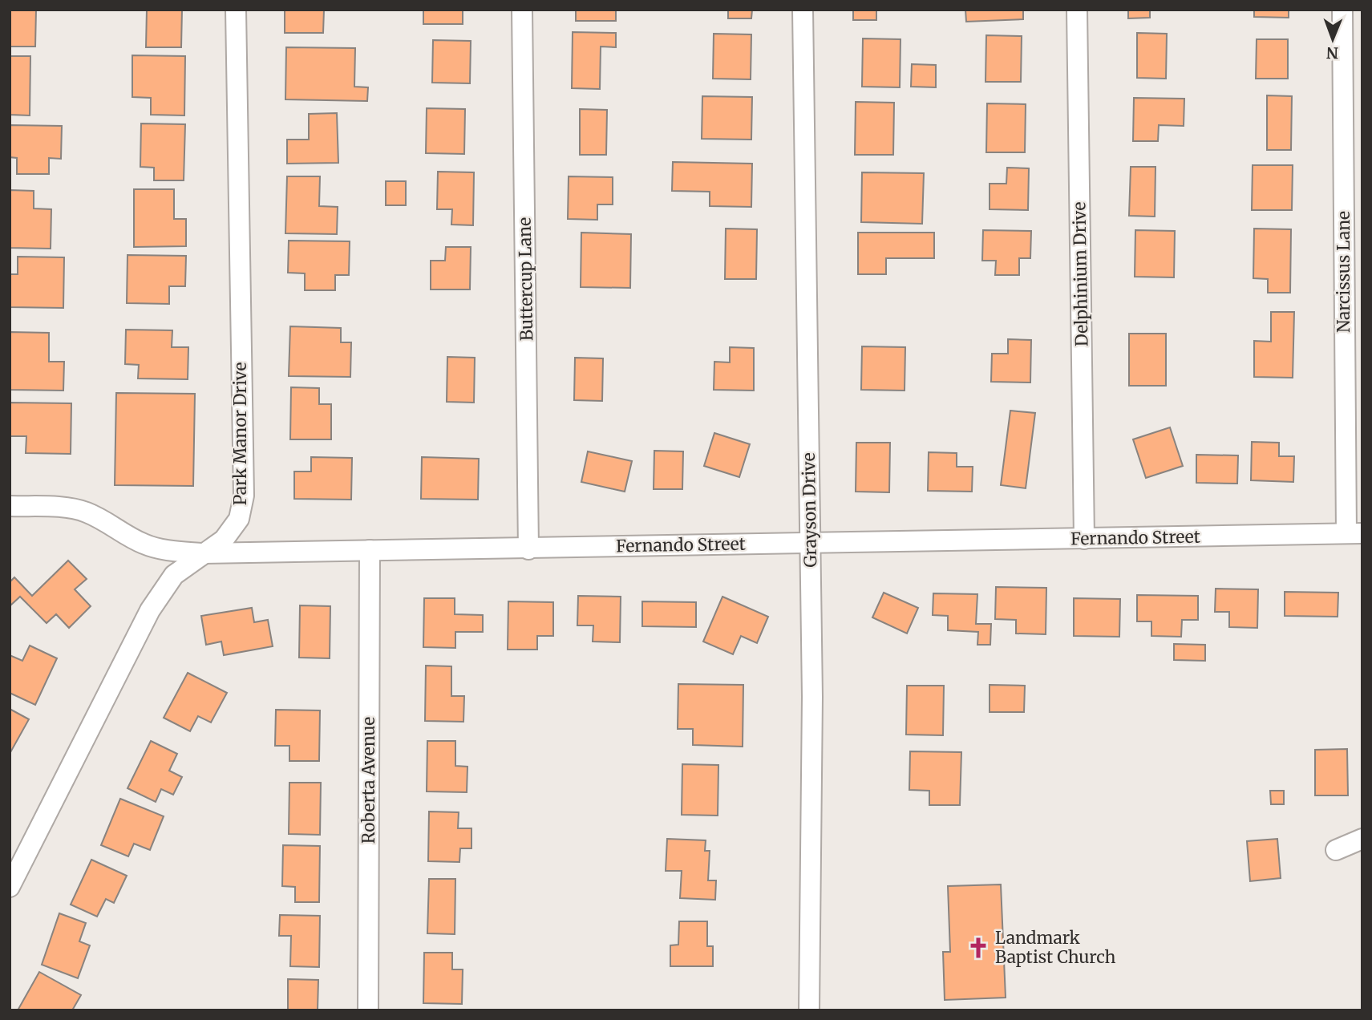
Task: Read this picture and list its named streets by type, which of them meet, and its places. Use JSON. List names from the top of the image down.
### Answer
{
  "streets": {
    "street": [
      "Narcissus Lane",
      "Delphinium Drive",
      "Buttercup Lane",
      "Park Manor Drive",
      "Grayson Drive",
      "Fernando Street",
      "Roberta Avenue"
    ]
  },
  "crossings": [
    ["Narcissus Lane", "Fernando Street"],
    ["Delphinium Drive", "Fernando Street"],
    ["Buttercup Lane", "Fernando Street"],
    ["Park Manor Drive", "Fernando Street"],
    ["Grayson Drive", "Fernando Street"],
    ["Fernando Street", "Roberta Avenue"]
  ],
  "places": {
    "church": ["Landmark Baptist Church"]
  },
  "north": "bottom"
}
